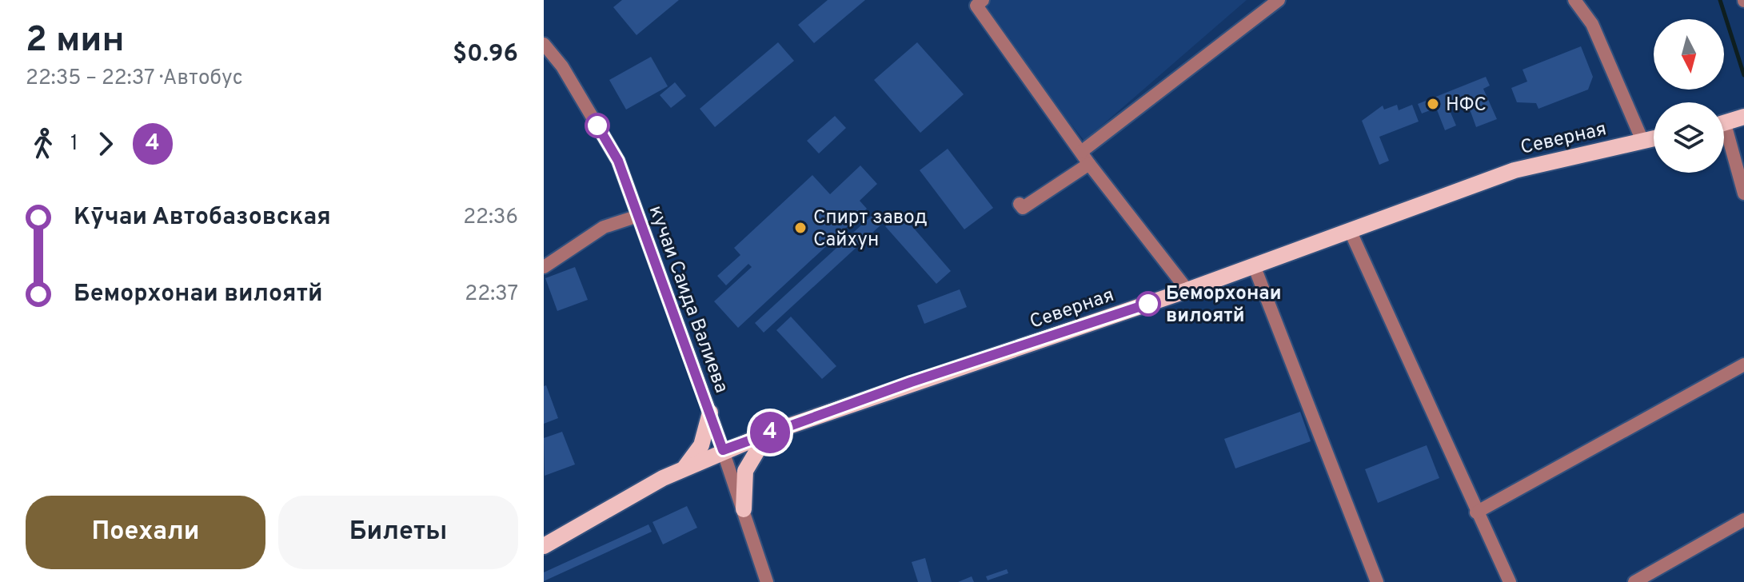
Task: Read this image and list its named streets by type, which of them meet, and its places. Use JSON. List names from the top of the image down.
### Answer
{
  "streets": {
    "main road": ["Северная"],
    "street": ["кучаи Саида Валиева"]
  },
  "crossings": [
    ["Северная", "кучаи Саида Валиева"]
  ],
  "places": ["НФС", "Спирт завод Сайхун", "Беморхонаи вилоятй"],
  "lines": ["bus line 4"],
  "north": "bottom",
  "page": {
    "heading": ["2 мин", "22:35 – 22:37 · Автобус", "$0.96"],
    "on_map": "4",
    "legs": ["1", "4"],
    "list": [
      {
        "name": "Кӯчаи Автобазовская",
        "value": "22:36"
      },
      {
        "name": "Беморхонаи вилоятй",
        "value": "22:37"
      }
    ],
    "buttons": ["Поехали", "Билеты"]
  }
}
